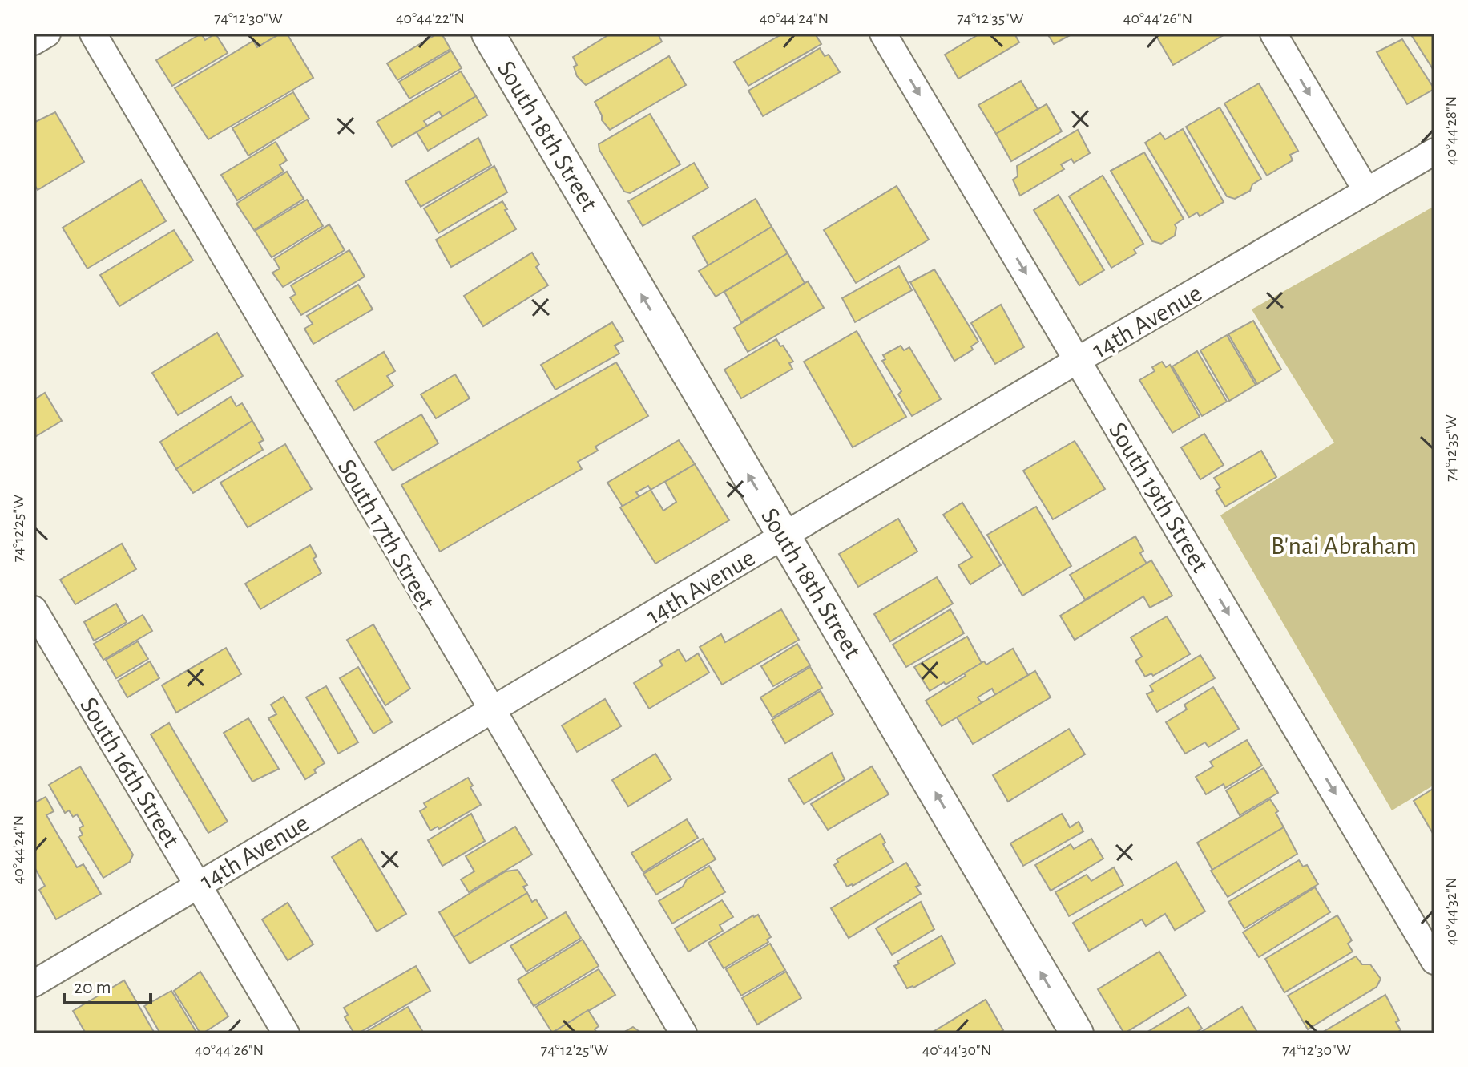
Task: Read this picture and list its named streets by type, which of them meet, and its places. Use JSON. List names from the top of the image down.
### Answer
{
  "streets": {
    "street": [
      "South 18th Street",
      "14th Avenue",
      "South 19th Street",
      "South 17th Street",
      "South 16th Street"
    ]
  },
  "crossings": [
    ["South 18th Street", "14th Avenue"],
    ["14th Avenue", "South 19th Street"],
    ["14th Avenue", "South 17th Street"],
    ["14th Avenue", "South 16th Street"]
  ],
  "one_way": ["South 18th Street", "South 19th Street"],
  "parks": ["B'nai Abraham"],
  "scale_bar": "20 m",
  "coordinates": [
    "74°12'30\"W",
    "40°44'22\"N",
    "40°44'24\"N",
    "74°12'35\"W",
    "40°44'26\"N",
    "40°44'28\"N",
    "74°12'25\"W",
    "40°44'32\"N",
    "40°44'30\"N"
  ]
}
